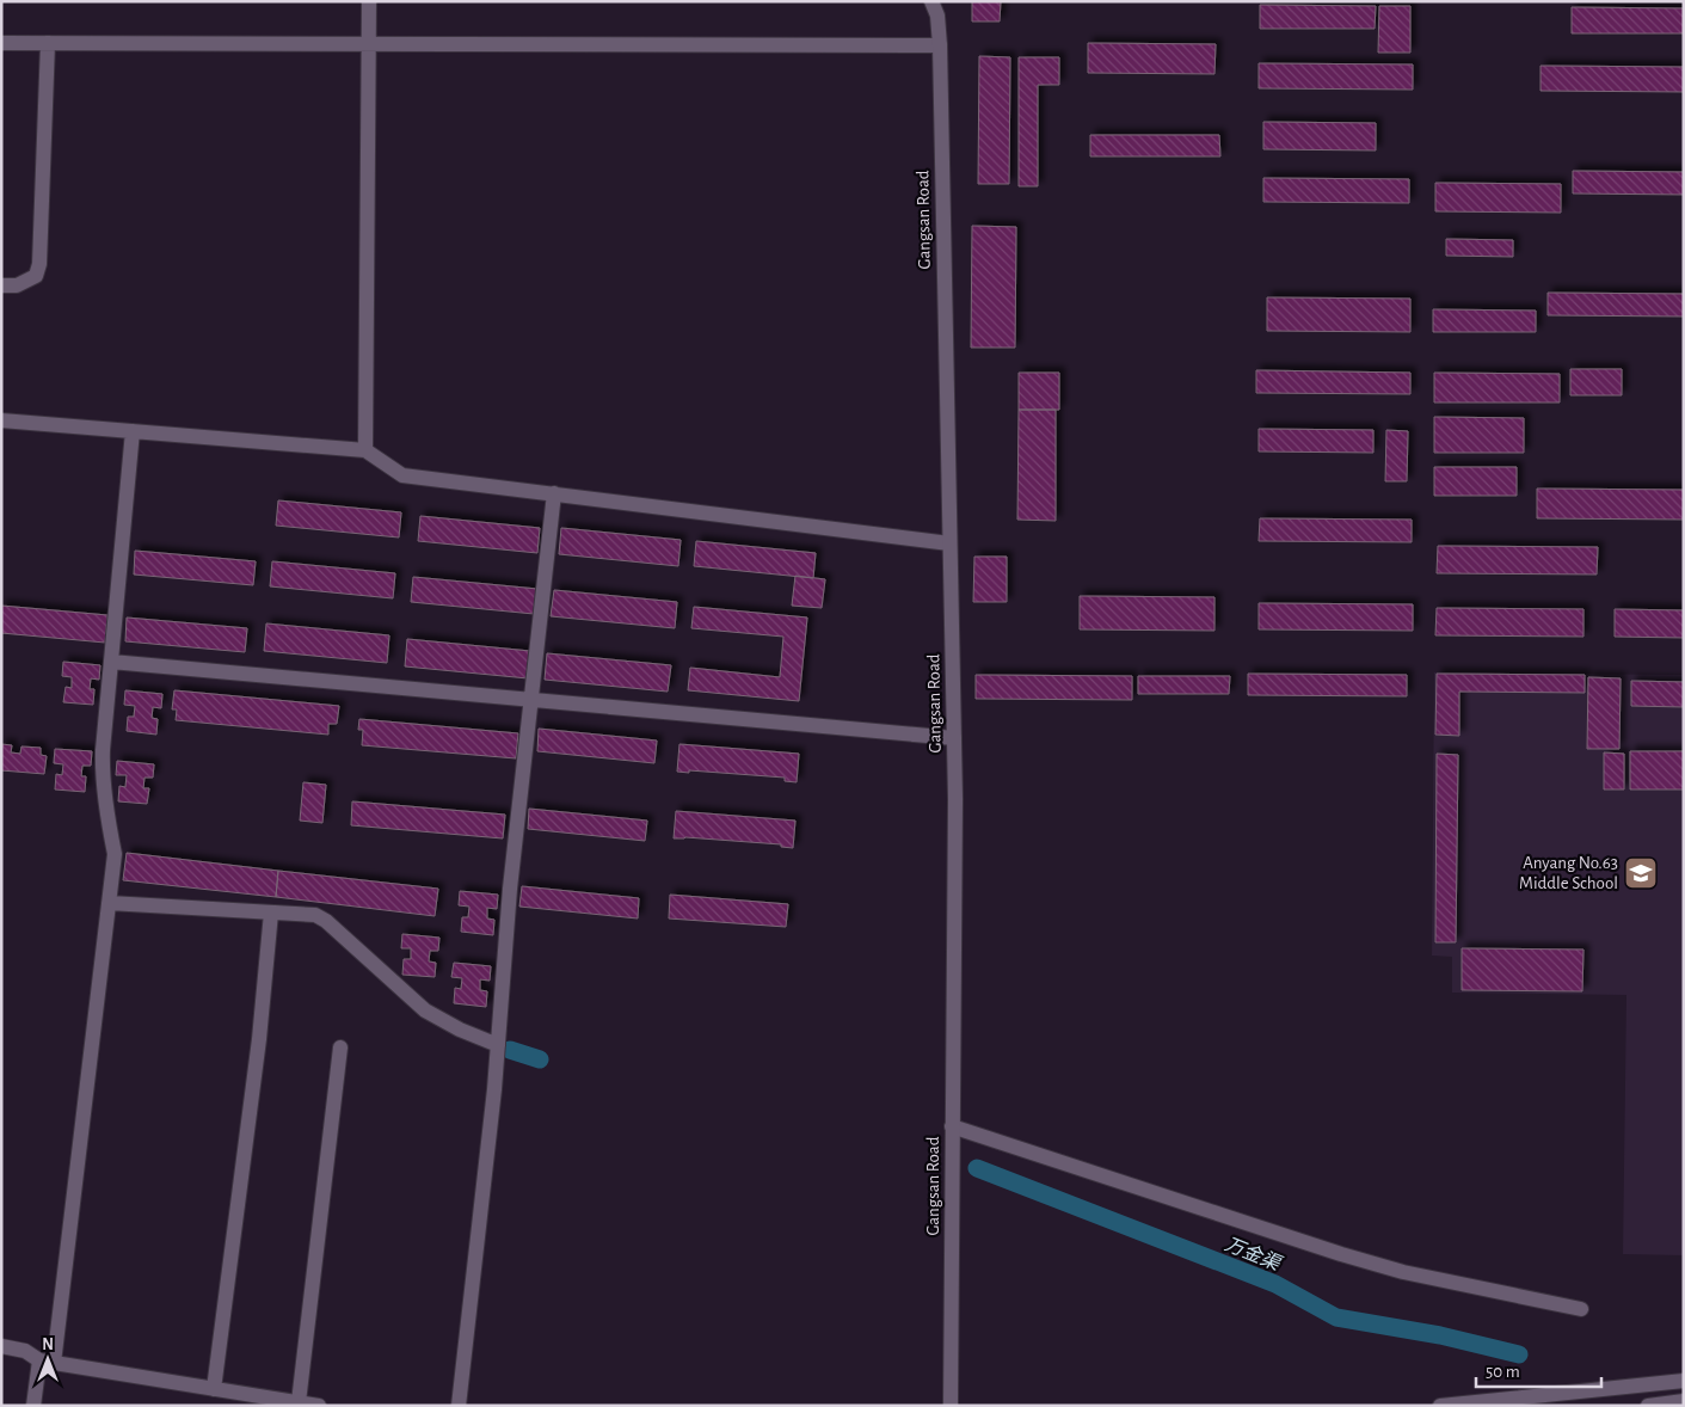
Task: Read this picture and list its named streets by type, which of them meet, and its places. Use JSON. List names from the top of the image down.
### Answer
{
  "streets": {
    "street": ["Gangsan Road"]
  },
  "water": ["万金渠"],
  "places": {
    "school or university": ["Anyang No.63 Middle School"]
  },
  "scale_bar": "50 m",
  "north": "top"
}
